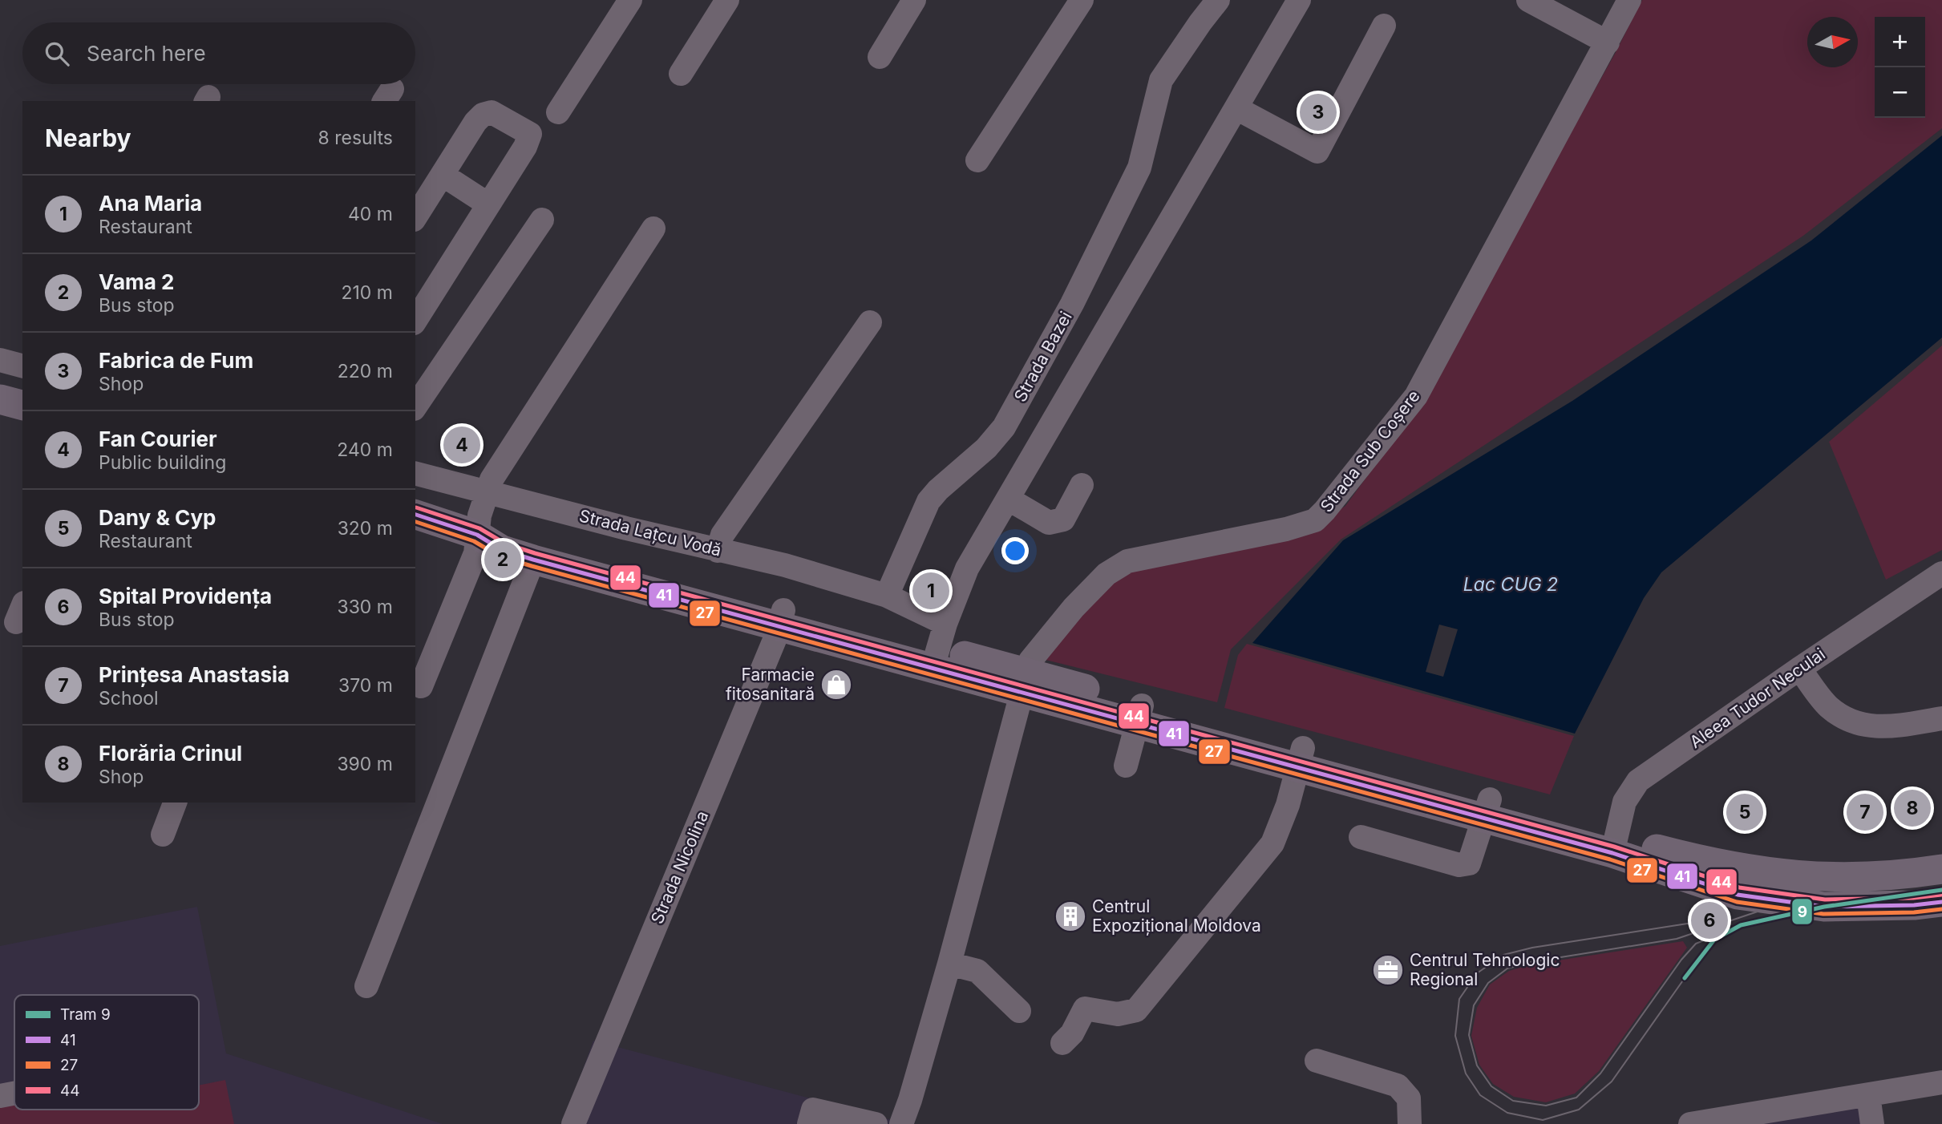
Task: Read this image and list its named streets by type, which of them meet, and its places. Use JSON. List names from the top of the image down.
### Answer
{
  "streets": {
    "street": [
      "Strada Bazei",
      "Strada Sub Coșere",
      "Strada Lațcu Vodă",
      "Aleea Tudor Neculai",
      "Strada Nicolina"
    ]
  },
  "crossings": [
    ["Strada Bazei", "Strada Lațcu Vodă"]
  ],
  "water": ["Lac CUG 2"],
  "places": {
    "shop": ["Farmacie fitosanitară"],
    "building": ["Centrul Expozițional Moldova"],
    "office": ["Centrul Tehnologic Regional"]
  },
  "lines": [
    "transit line 44",
    "transit line 41",
    "transit line 27",
    "tram line 9"
  ],
  "legend": [
    "Tram 9",
    "41",
    "27",
    "44"
  ],
  "north": "right",
  "page": {
    "map_buttons": ["+", "−"],
    "search": "Search here",
    "pins": [
      "3",
      "4",
      "2",
      "1",
      "8",
      "5",
      "7",
      "6"
    ],
    "heading": ["Nearby", "8 results"],
    "list": [
      {
        "mark": "1",
        "name": "Ana Maria",
        "note": "Restaurant",
        "value": "40 m"
      },
      {
        "mark": "2",
        "name": "Vama 2",
        "note": "Bus stop",
        "value": "210 m"
      },
      {
        "mark": "3",
        "name": "Fabrica de Fum",
        "note": "Shop",
        "value": "220 m"
      },
      {
        "mark": "4",
        "name": "Fan Courier",
        "note": "Public building",
        "value": "240 m"
      },
      {
        "mark": "5",
        "name": "Dany & Cyp",
        "note": "Restaurant",
        "value": "320 m"
      },
      {
        "mark": "6",
        "name": "Spital Providența",
        "note": "Bus stop",
        "value": "330 m"
      },
      {
        "mark": "7",
        "name": "Prințesa Anastasia",
        "note": "School",
        "value": "370 m"
      },
      {
        "mark": "8",
        "name": "Florăria Crinul",
        "note": "Shop",
        "value": "390 m"
      }
    ]
  }
}
